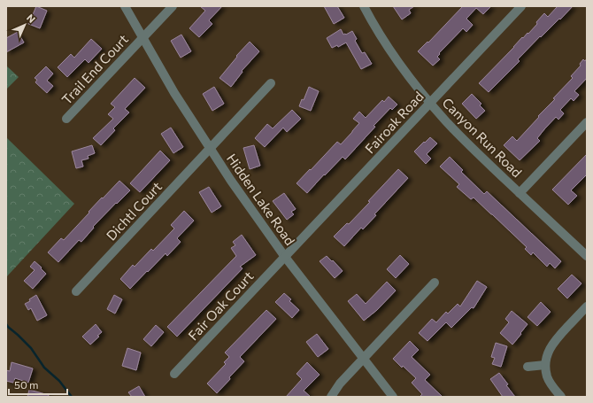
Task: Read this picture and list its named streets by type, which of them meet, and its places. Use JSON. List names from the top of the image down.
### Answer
{
  "streets": {
    "street": [
      "Trail End Court",
      "Fairoak Road",
      "Canyon Run Road",
      "Hidden Lake Road",
      "Dichtl Court",
      "Fair Oak Court"
    ]
  },
  "crossings": [
    ["Trail End Court", "Hidden Lake Road"],
    ["Fairoak Road", "Canyon Run Road"],
    ["Fairoak Road", "Hidden Lake Road"],
    ["Fairoak Road", "Fair Oak Court"],
    ["Hidden Lake Road", "Dichtl Court"],
    ["Hidden Lake Road", "Fair Oak Court"]
  ],
  "scale_bar": "50 m",
  "north": "top right"
}
